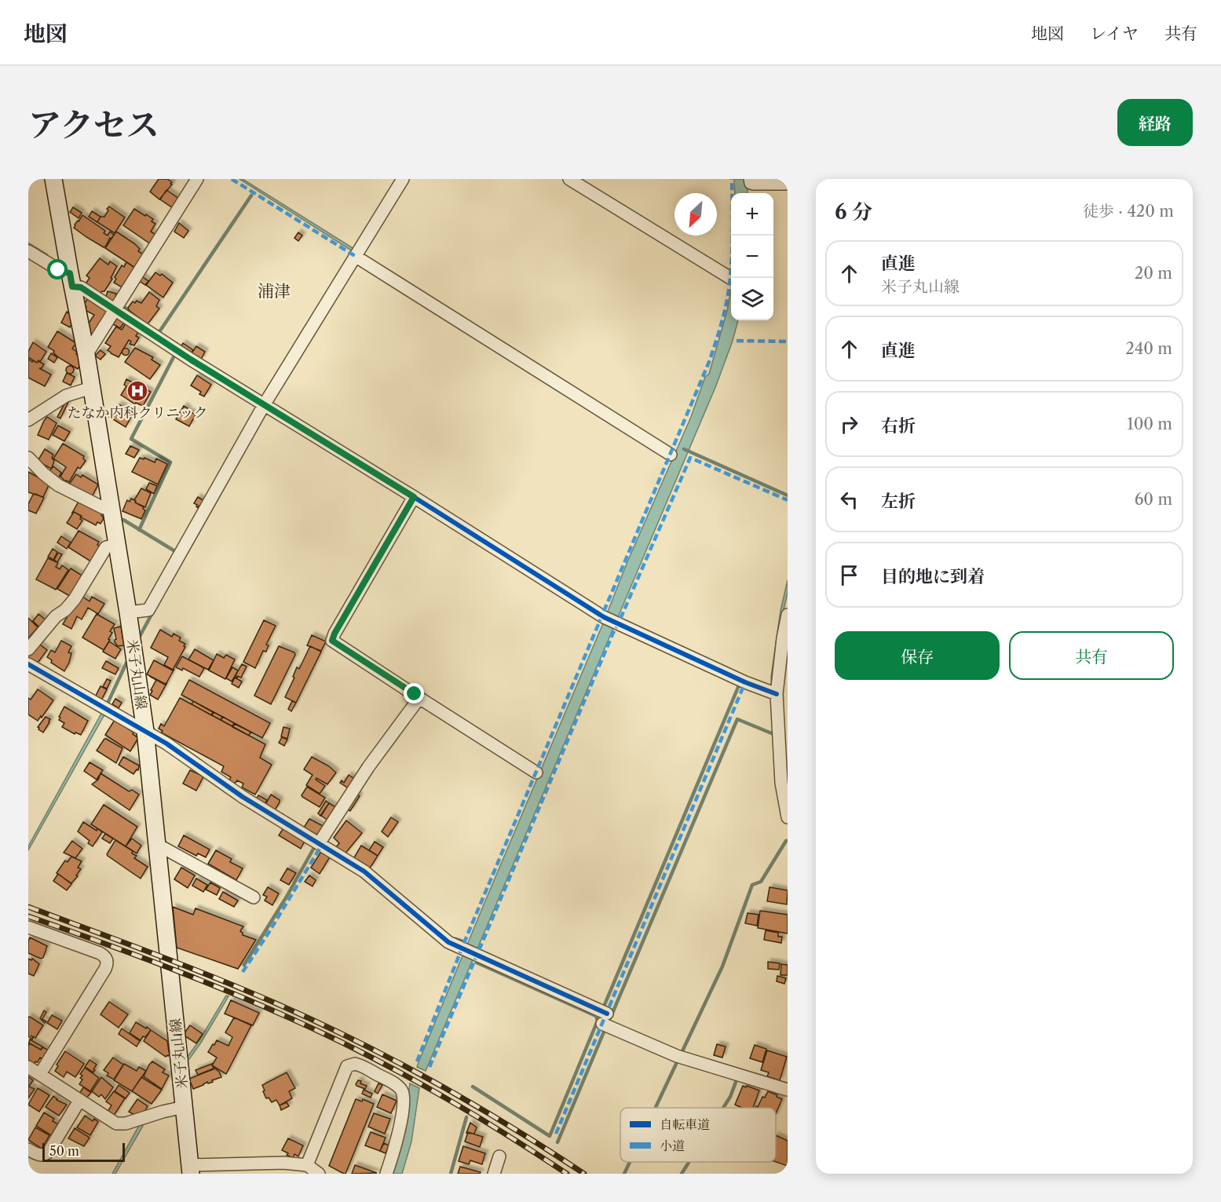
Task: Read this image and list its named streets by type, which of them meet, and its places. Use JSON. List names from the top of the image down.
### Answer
{
  "streets": {
    "main road": ["米子丸山線"]
  },
  "districts": ["浦津"],
  "places": {
    "hospital": ["たなか内科クリニック"]
  },
  "legend": ["自転車道", "小道"],
  "scale_bar": "50 m",
  "north": "bottom left",
  "page": {
    "header": "地図",
    "nav": ["地図", "レイヤ", "共有"],
    "title": "アクセス",
    "buttons": [
      "経路",
      ["保存", "共有"]
    ],
    "heading": ["6 分", "徒歩 · 420 m"],
    "map_buttons": ["+", "−"],
    "list": [
      ["直進", "米子丸山線", "20 m"],
      ["直進", "240 m"],
      ["右折", "100 m"],
      ["左折", "60 m"],
      "目的地に到着"
    ],
    "scale": "50 m"
  }
}
